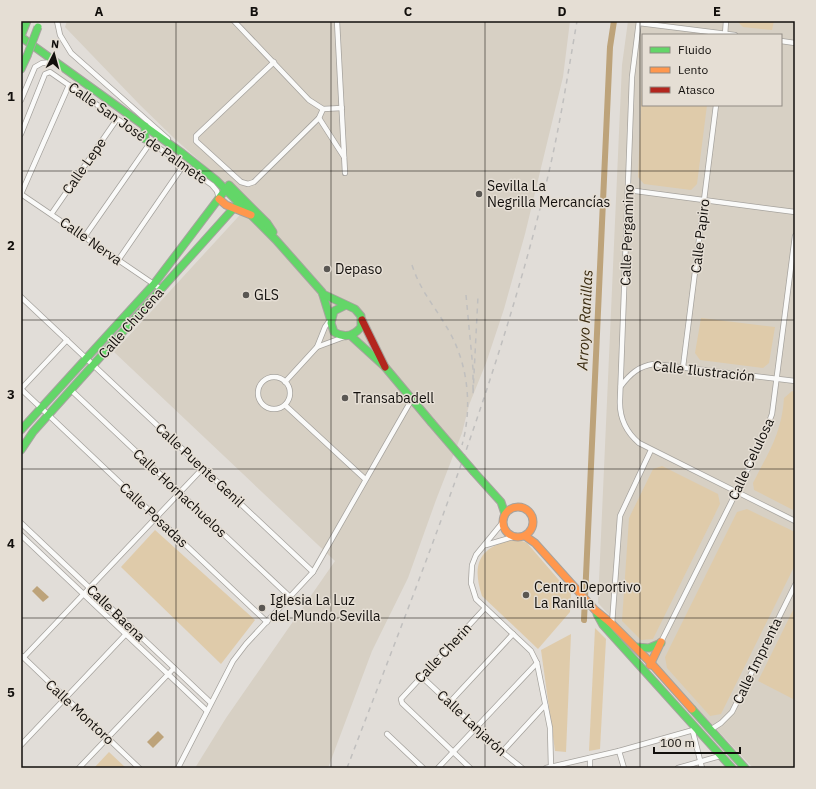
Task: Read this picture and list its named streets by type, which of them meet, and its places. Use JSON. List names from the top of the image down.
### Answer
{
  "streets": {
    "main road": ["Calle San José de Palmete", "Calle Chucena"],
    "street": [
      "Calle Lepe",
      "Calle Pergamino",
      "Calle Papiro",
      "Calle Nerva",
      "Calle Ilustración",
      "Calle Celulosa",
      "Calle Puente Genil",
      "Calle Hornachuelos",
      "Calle Posadas",
      "Calle Baena",
      "Calle Cherin",
      "Calle Imprenta",
      "Calle Montoro",
      "Calle Lanjarón"
    ]
  },
  "crossings": [
    ["Calle San José de Palmete", "Calle Lepe"],
    ["Calle San José de Palmete", "Calle Chucena"],
    ["Calle Lepe", "Calle Nerva"],
    ["Calle Pergamino", "Calle Ilustración"],
    ["Calle Pergamino", "Calle Celulosa"],
    ["Calle Papiro", "Calle Ilustración"],
    ["Calle Nerva", "Calle Chucena"],
    ["Calle Chucena", "Calle Puente Genil"],
    ["Calle Chucena", "Calle Hornachuelos"],
    ["Calle Chucena", "Calle Posadas"],
    ["Calle Ilustración", "Calle Celulosa"],
    ["Calle Cherin", "Calle Lanjarón"]
  ],
  "water": ["Arroyo Ranillas"],
  "places": [
    "Sevilla La Negrilla Mercancías",
    "Depaso",
    "GLS",
    "Transabadell",
    "Centro Deportivo La Ranilla",
    "Iglesia La Luz del Mundo Sevilla"
  ],
  "legend": ["Fluido", "Lento", "Atasco"],
  "scale_bar": "100 m",
  "north": "top",
  "grid": {
    "columns": [
      "A",
      "B",
      "C",
      "D",
      "E"
    ],
    "rows": [
      "1",
      "2",
      "3",
      "4",
      "5"
    ]
  }
}
